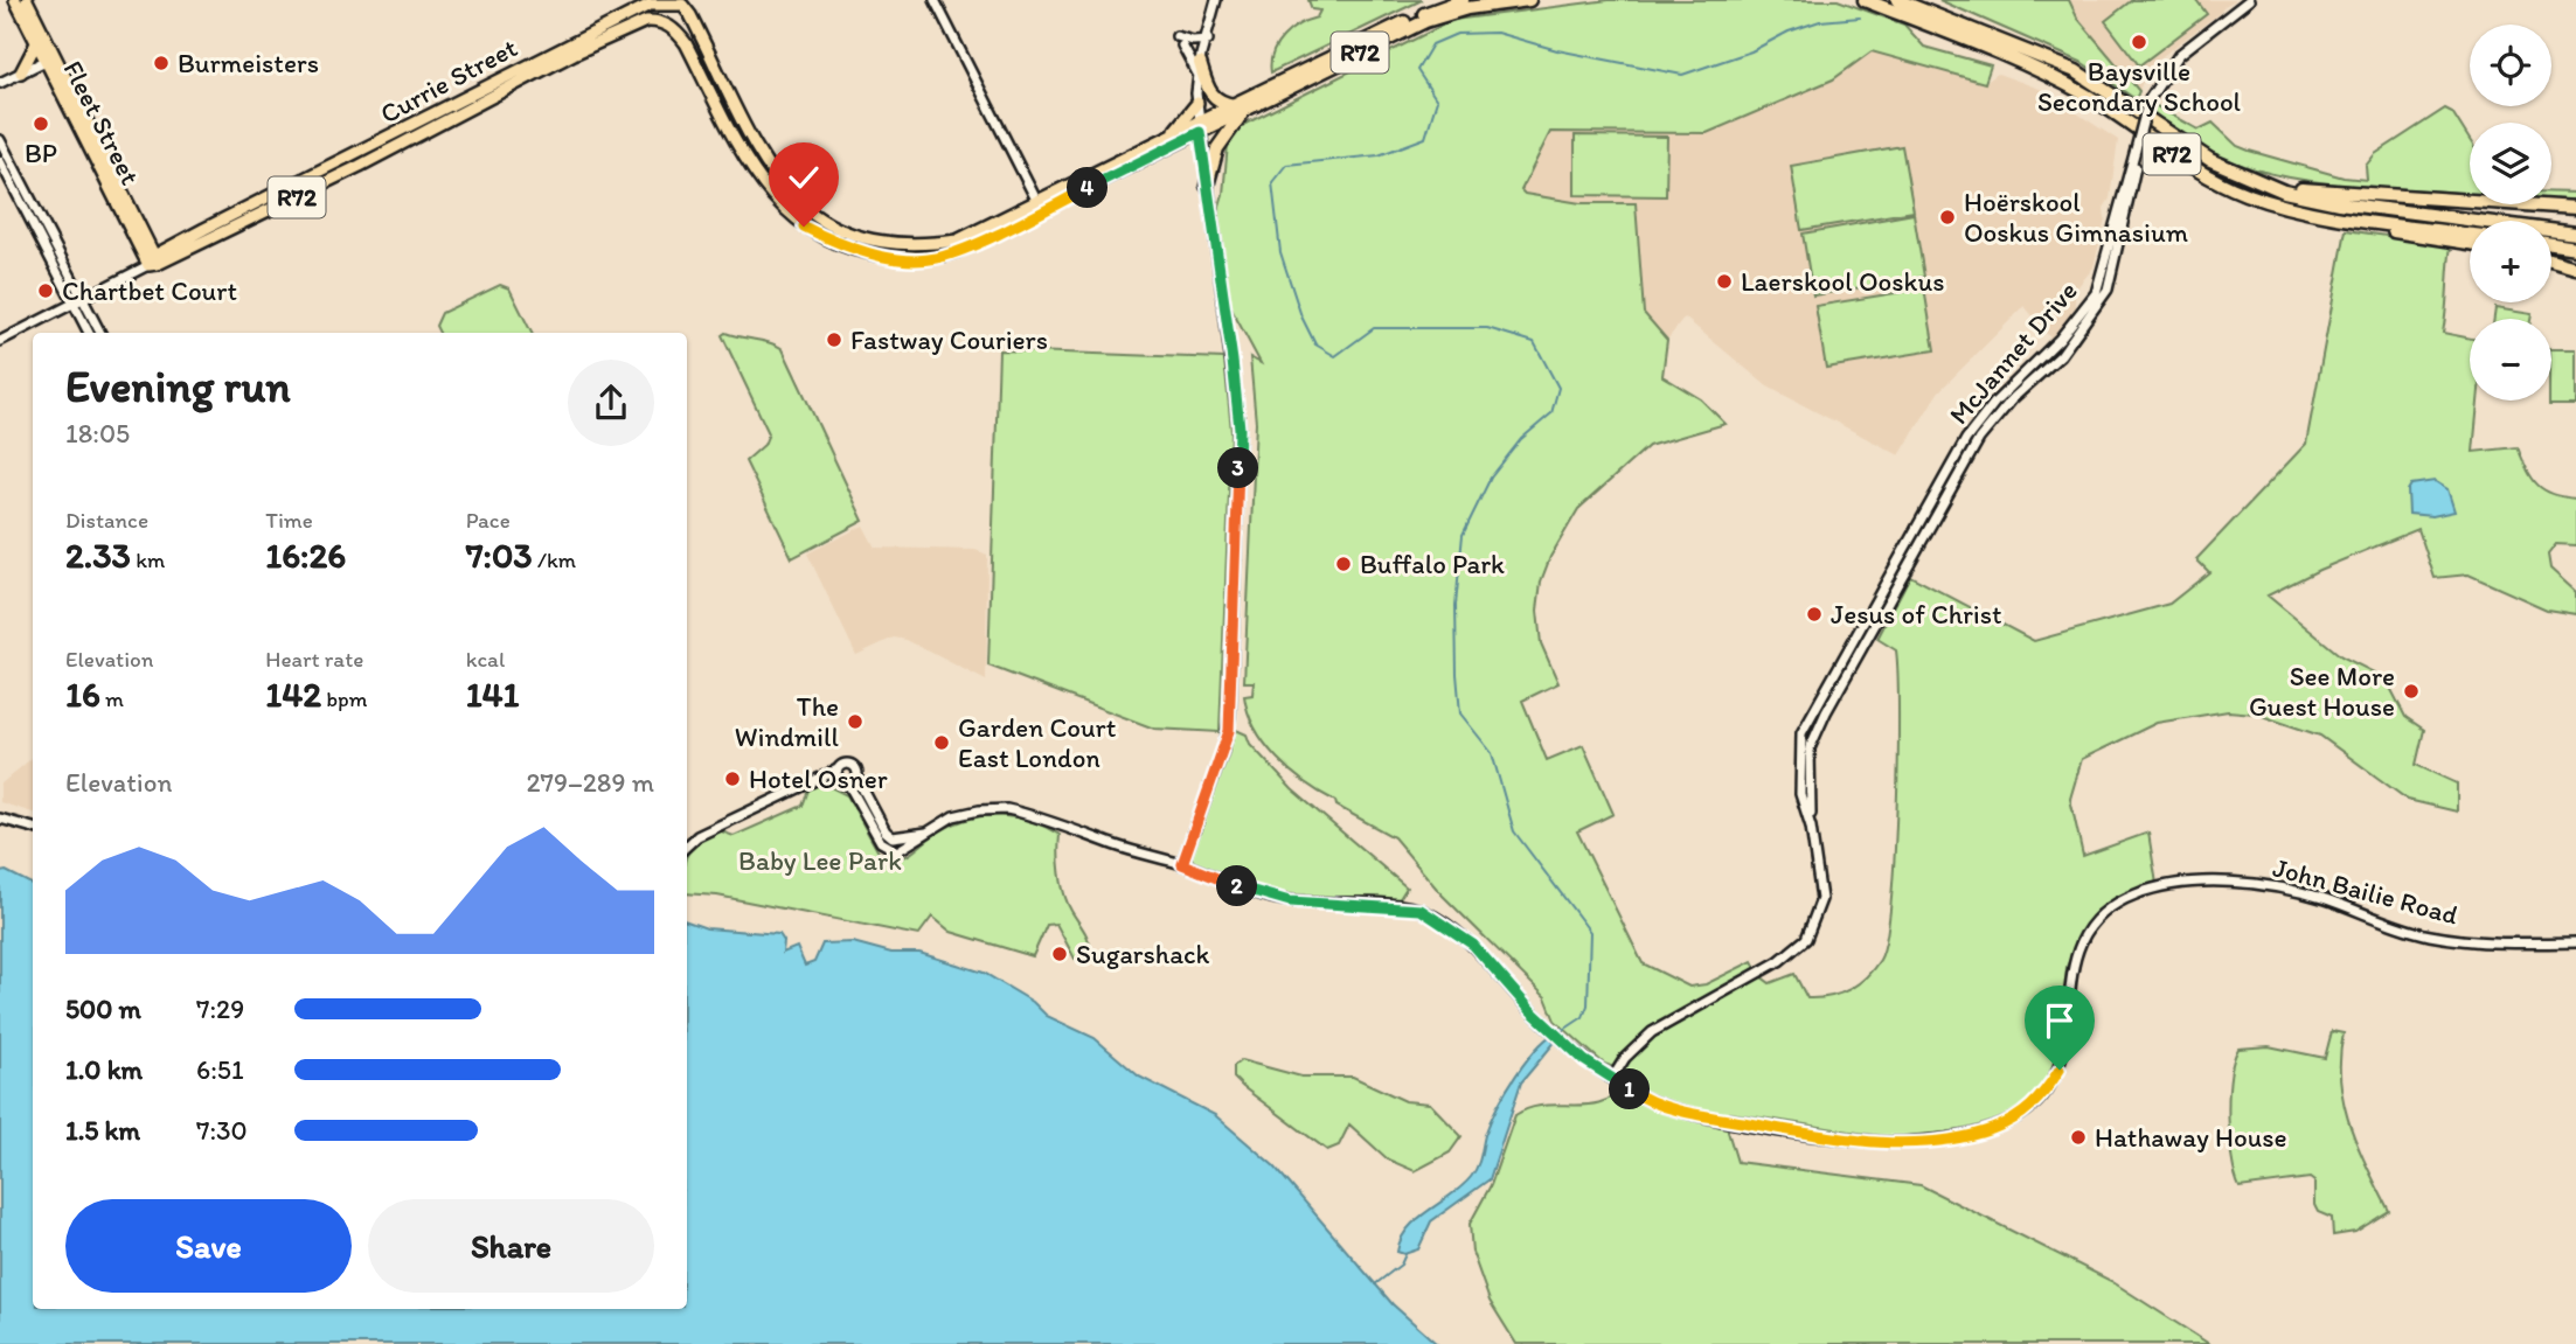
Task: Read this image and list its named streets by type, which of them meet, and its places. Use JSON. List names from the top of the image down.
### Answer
{
  "streets": {
    "highway": ["R72"],
    "main road": ["Currie Street", "Fleet Street"],
    "street": ["McJannet Drive", "John Bailie Road"]
  },
  "crossings": [
    ["R72", "Currie Street"],
    ["Currie Street", "Fleet Street"],
    ["McJannet Drive", "John Bailie Road"]
  ],
  "parks": ["Baby Lee Park"],
  "places": [
    "Baysville Secondary School",
    "Burmeisters",
    "BP",
    "Hoërskool Ooskus Gimnasium",
    "Laerskool Ooskus",
    "Chartbet Court",
    "Fastway Couriers",
    "Buffalo Park",
    "Jesus of Christ",
    "See More Guest House",
    "The Windmill",
    "Garden Court East London",
    "Hotel Osner",
    "Sugarshack",
    "Hathaway House"
  ],
  "page": {
    "map_buttons": ["+", "−"],
    "pins": [
      "4",
      "3",
      "2",
      "1"
    ],
    "heading": ["Evening run", "18:05"],
    "stats": [
      ["Distance", "2.33 km"],
      ["Time", "16:26"],
      ["Pace", "7:03 /km"],
      ["Elevation", "16 m"],
      ["Heart rate", "142 bpm"],
      ["kcal", "141"]
    ],
    "chart": ["Elevation", "279–289 m"],
    "list": [
      {
        "name": "500 m",
        "note": "7:29"
      },
      {
        "name": "1.0 km",
        "note": "6:51"
      },
      {
        "name": "1.5 km",
        "note": "7:30"
      }
    ],
    "buttons": ["Save", "Share"]
  }
}
